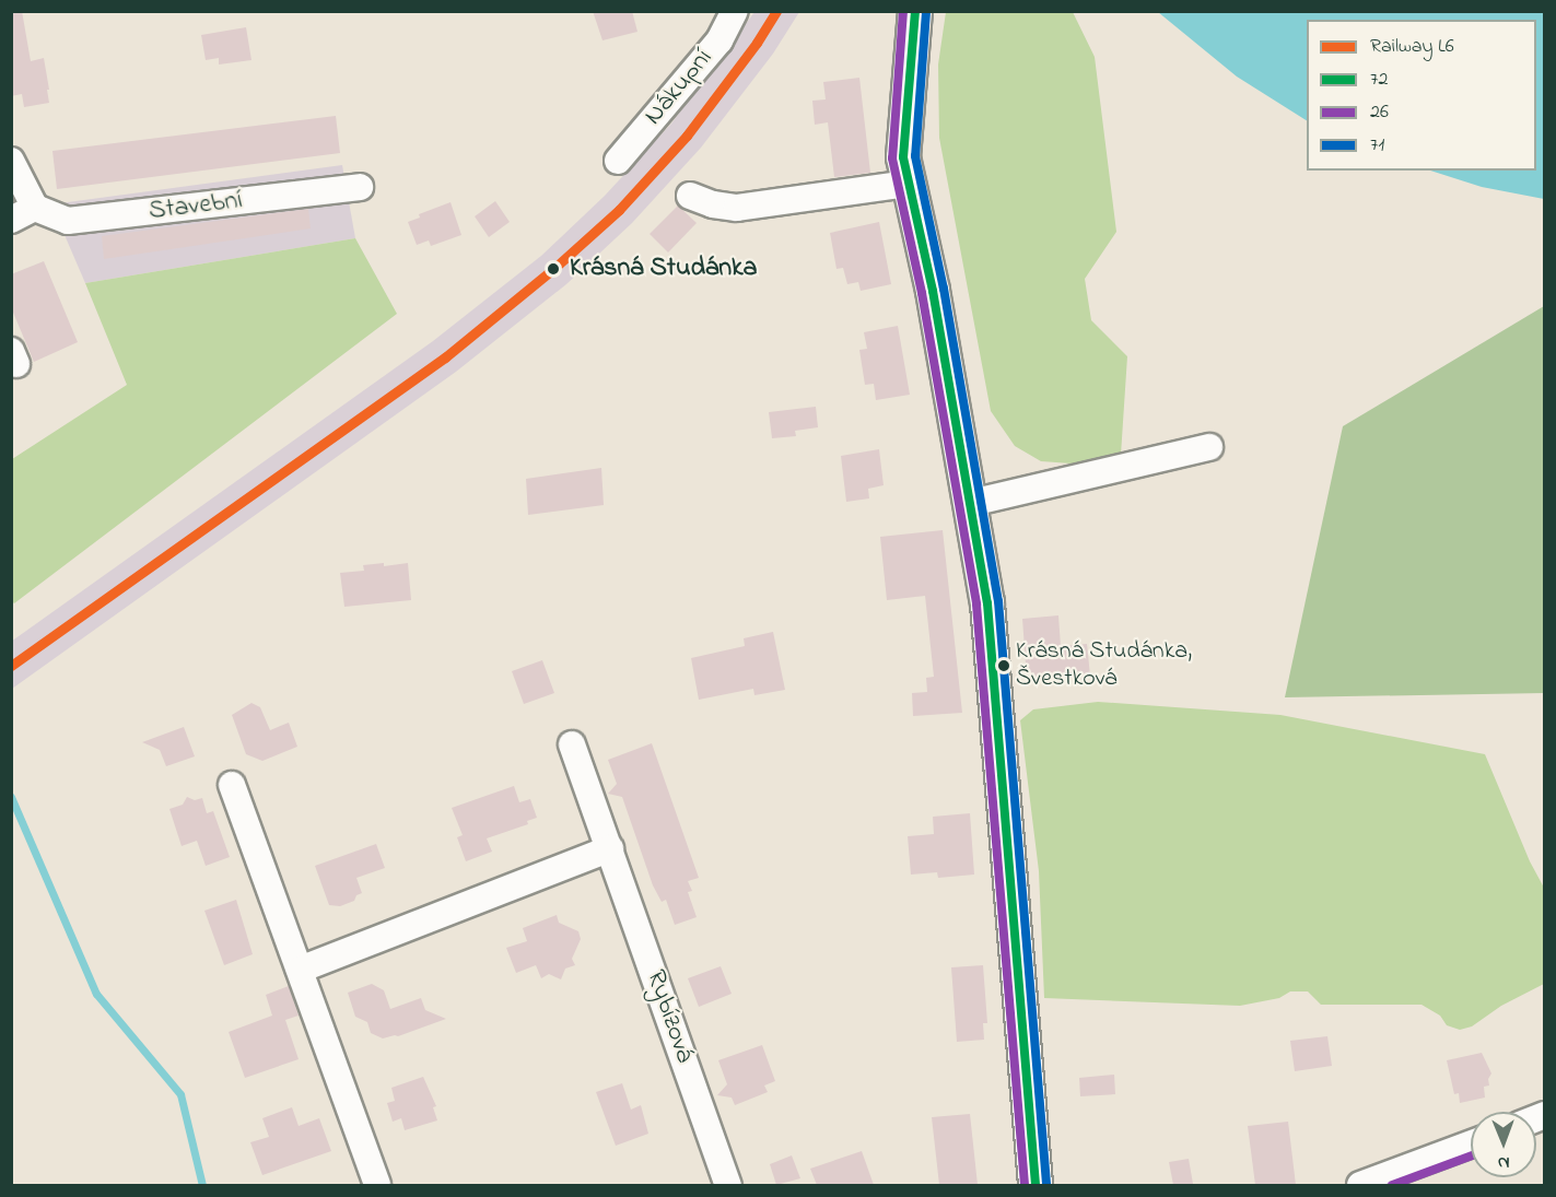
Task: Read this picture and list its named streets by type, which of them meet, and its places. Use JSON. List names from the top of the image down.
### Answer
{
  "streets": {
    "street": ["Nákupní", "Stavební", "Rybízová"]
  },
  "places": ["Krásná Studánka", "Krásná Studánka, Švestková"],
  "lines": [
    "rail line L6",
    "transit line 72",
    "transit line 26",
    "transit line 71"
  ],
  "legend": [
    "Railway L6",
    "72",
    "26",
    "71"
  ],
  "north": "bottom"
}
